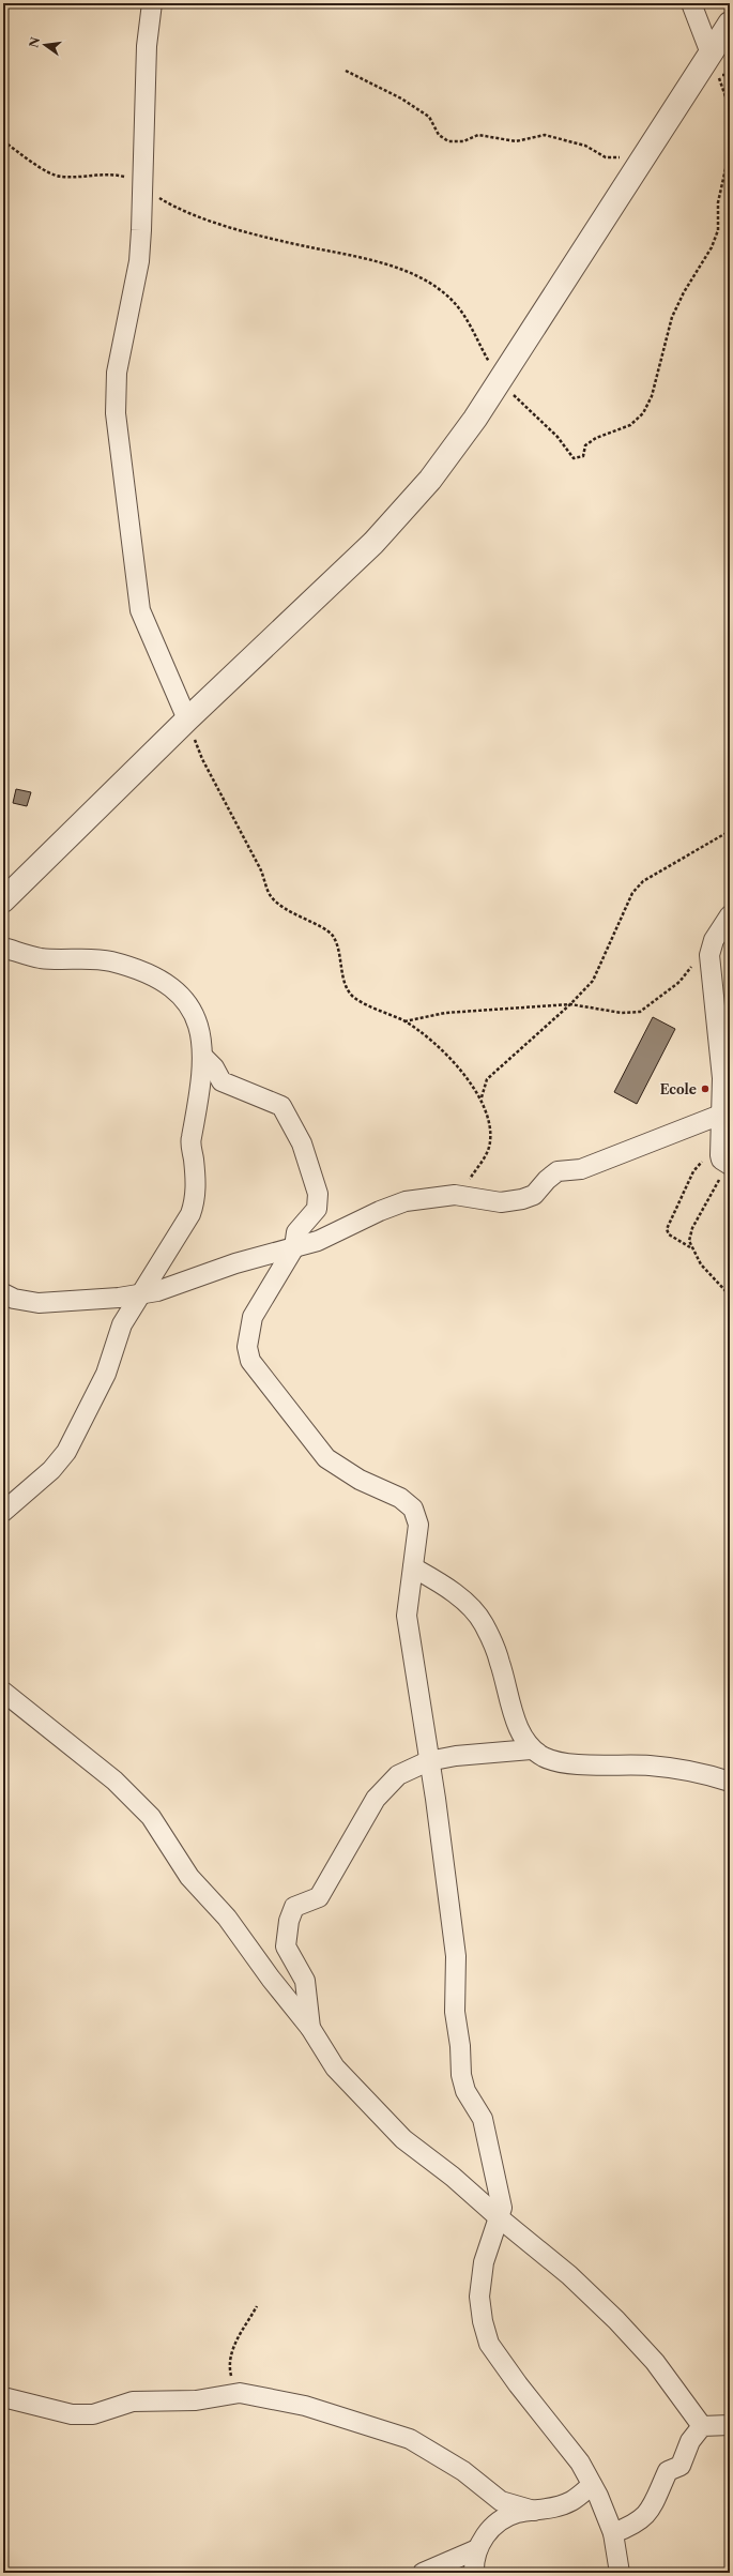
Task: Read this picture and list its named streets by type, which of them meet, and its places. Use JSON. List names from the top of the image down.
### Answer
{
  "places": ["Ecole"],
  "north": "left"
}
